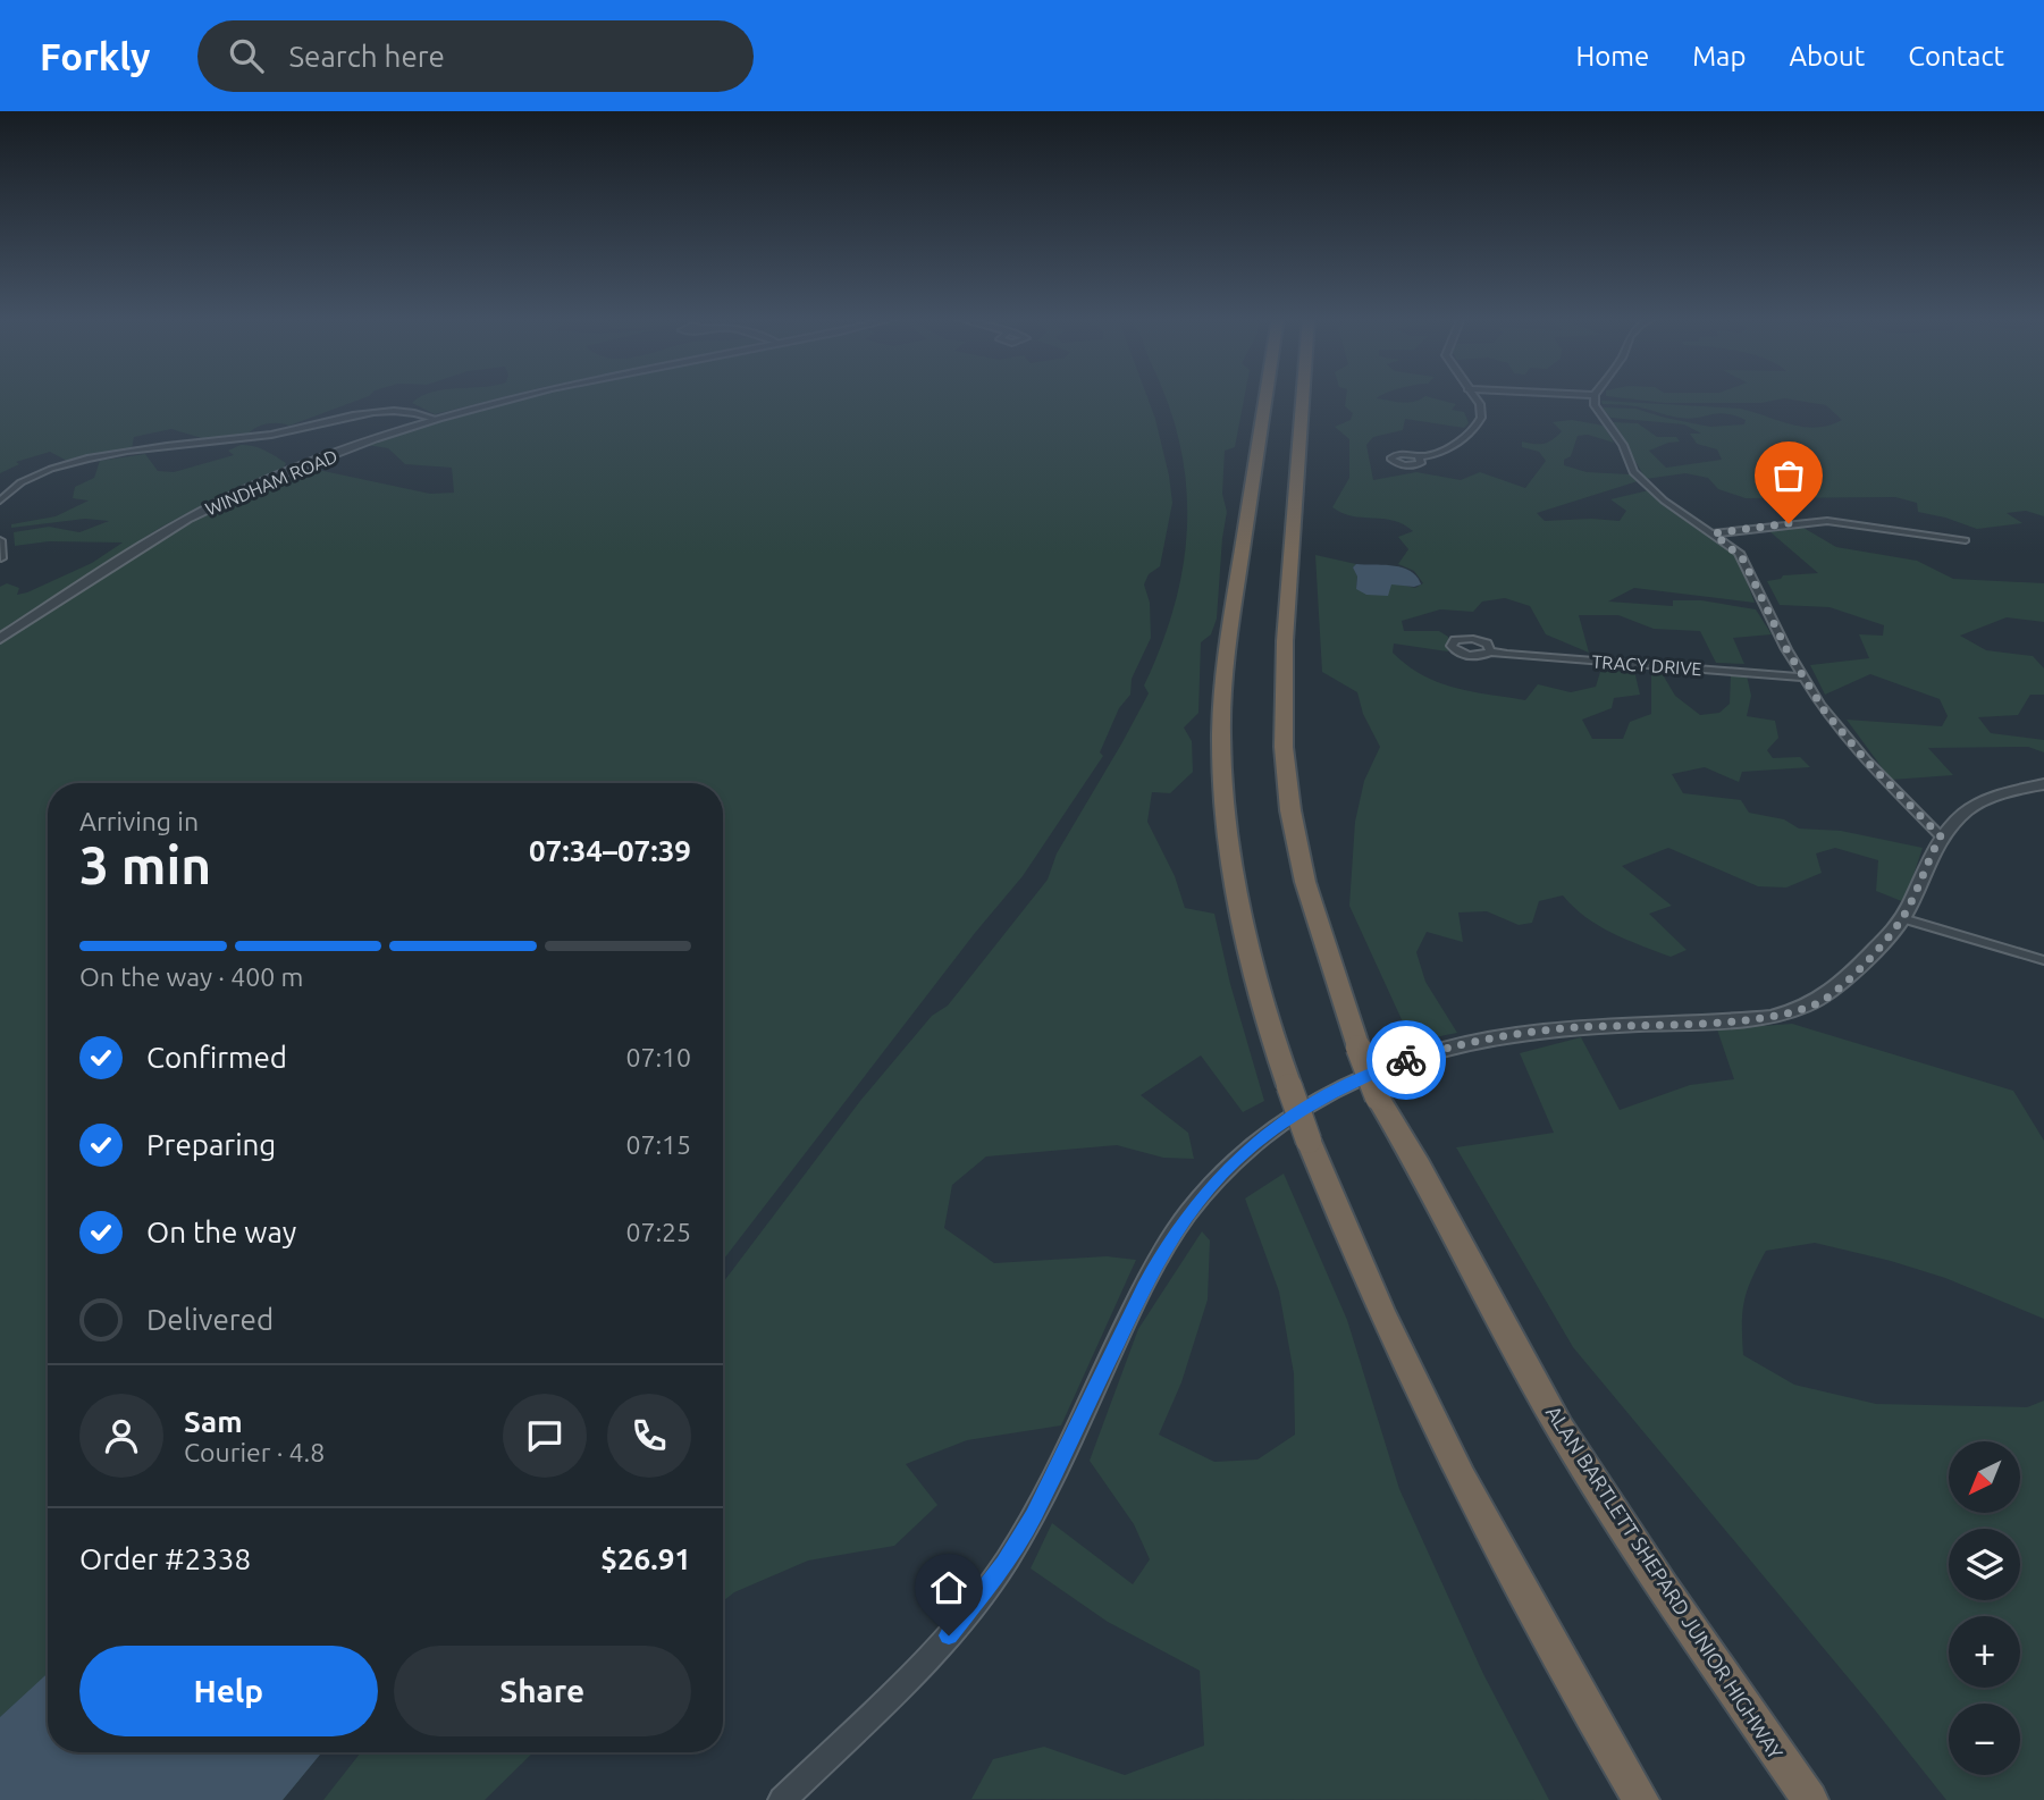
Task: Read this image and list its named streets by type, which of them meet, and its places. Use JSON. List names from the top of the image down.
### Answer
{
  "streets": {
    "highway": ["ALAN BARTLETT SHEPARD JUNIOR HIGHWAY"],
    "street": ["WINDHAM ROAD", "TRACY DRIVE"]
  },
  "north": "bottom left",
  "page": {
    "header": "Forkly",
    "search": "Search here",
    "nav": [
      "Home",
      "Map",
      "About",
      "Contact"
    ],
    "heading": ["3 min", "Arriving in", "07:34–07:39"],
    "panel": [
      "Sam",
      "Courier · 4.8",
      "Order #2338",
      "$26.91"
    ],
    "bar": "On the way · 400 m",
    "list": [
      ["Confirmed", "07:10"],
      ["Preparing", "07:15"],
      ["On the way", "07:25"],
      "Delivered"
    ],
    "map_buttons": ["+", "−"],
    "buttons": ["Help", "Share"]
  }
}
